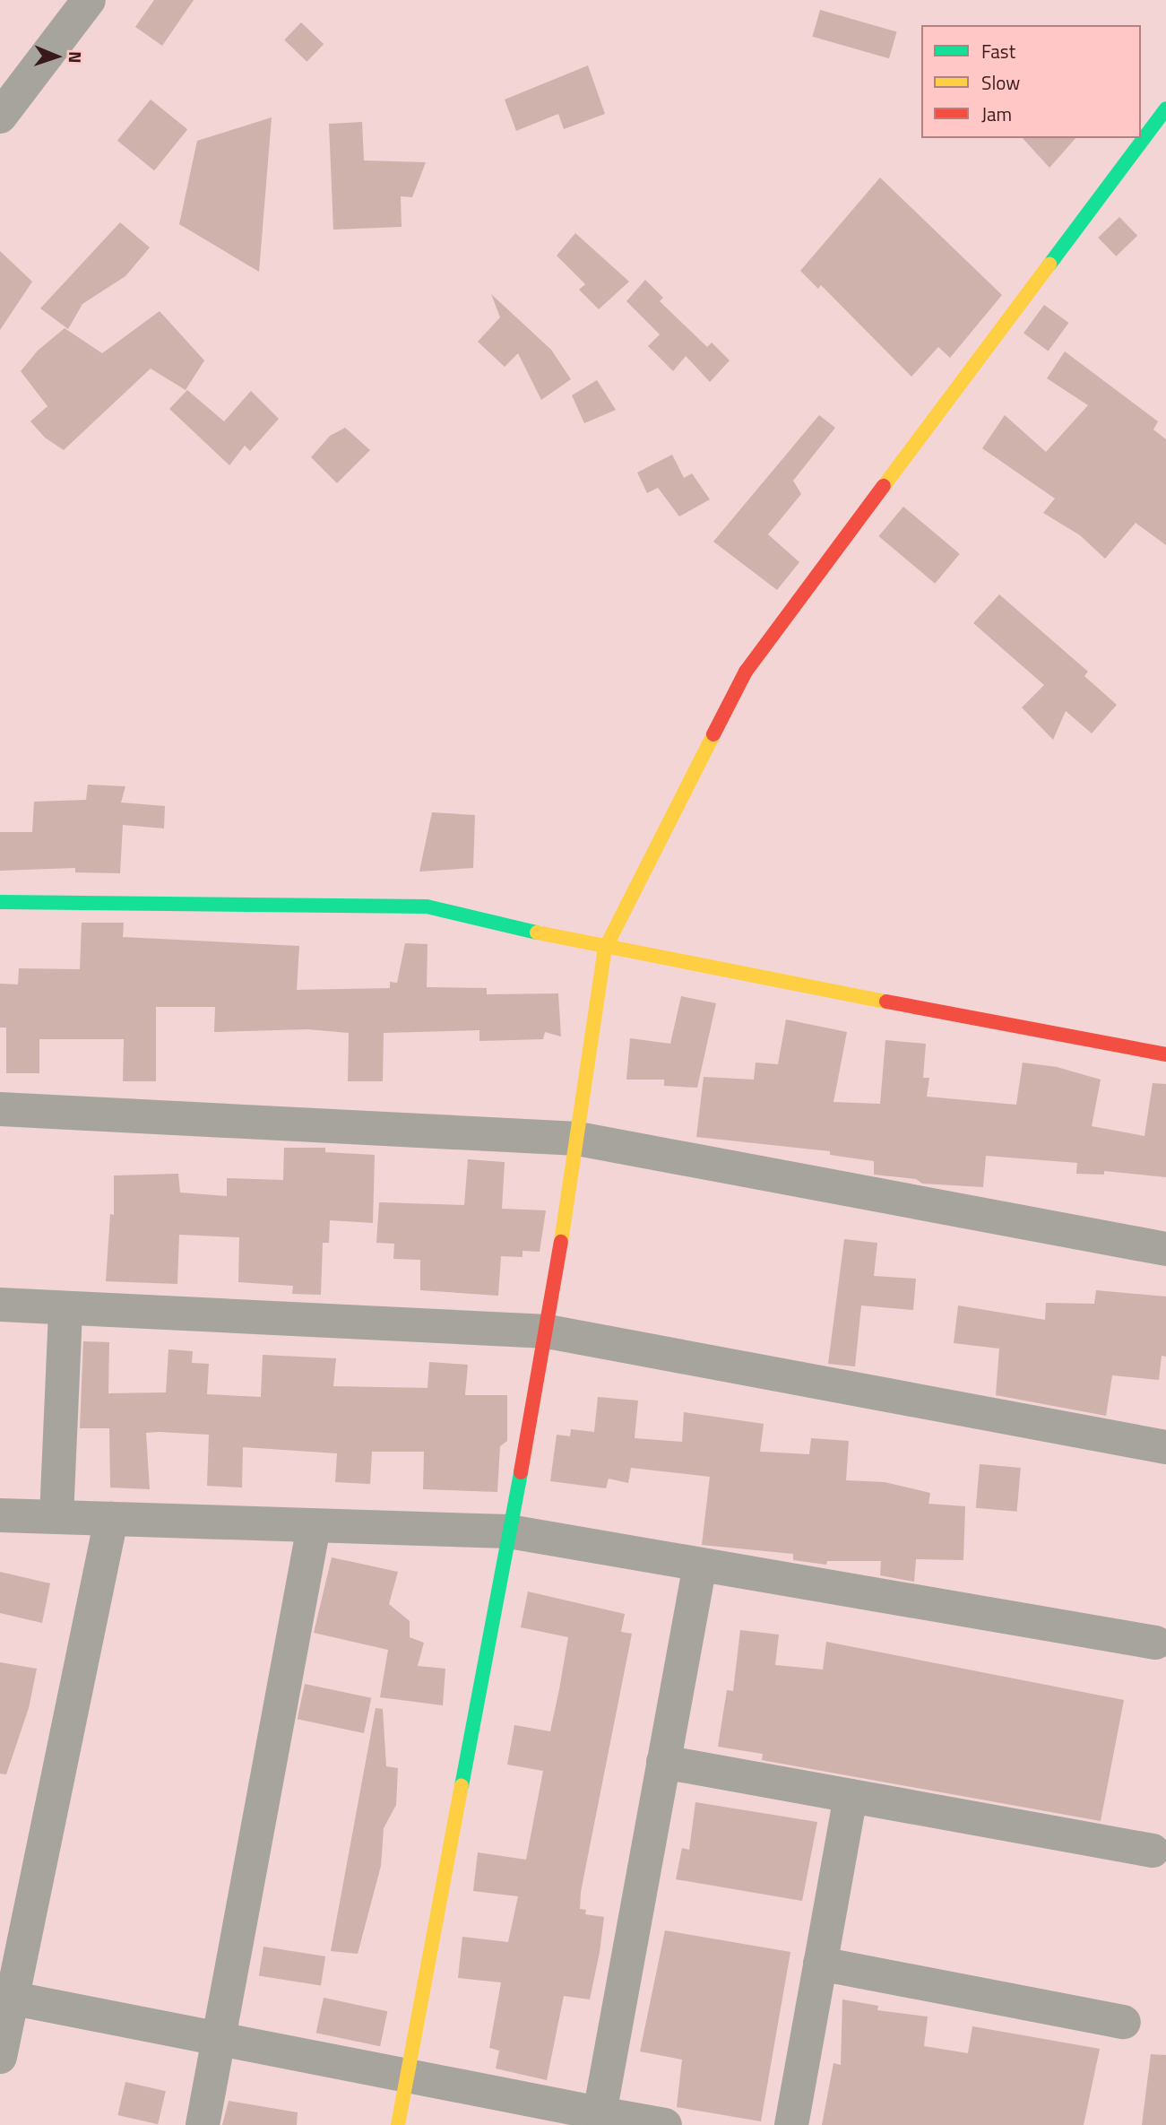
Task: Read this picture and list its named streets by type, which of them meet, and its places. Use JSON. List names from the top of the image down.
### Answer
{
  "legend": ["Fast", "Slow", "Jam"],
  "north": "right"
}
